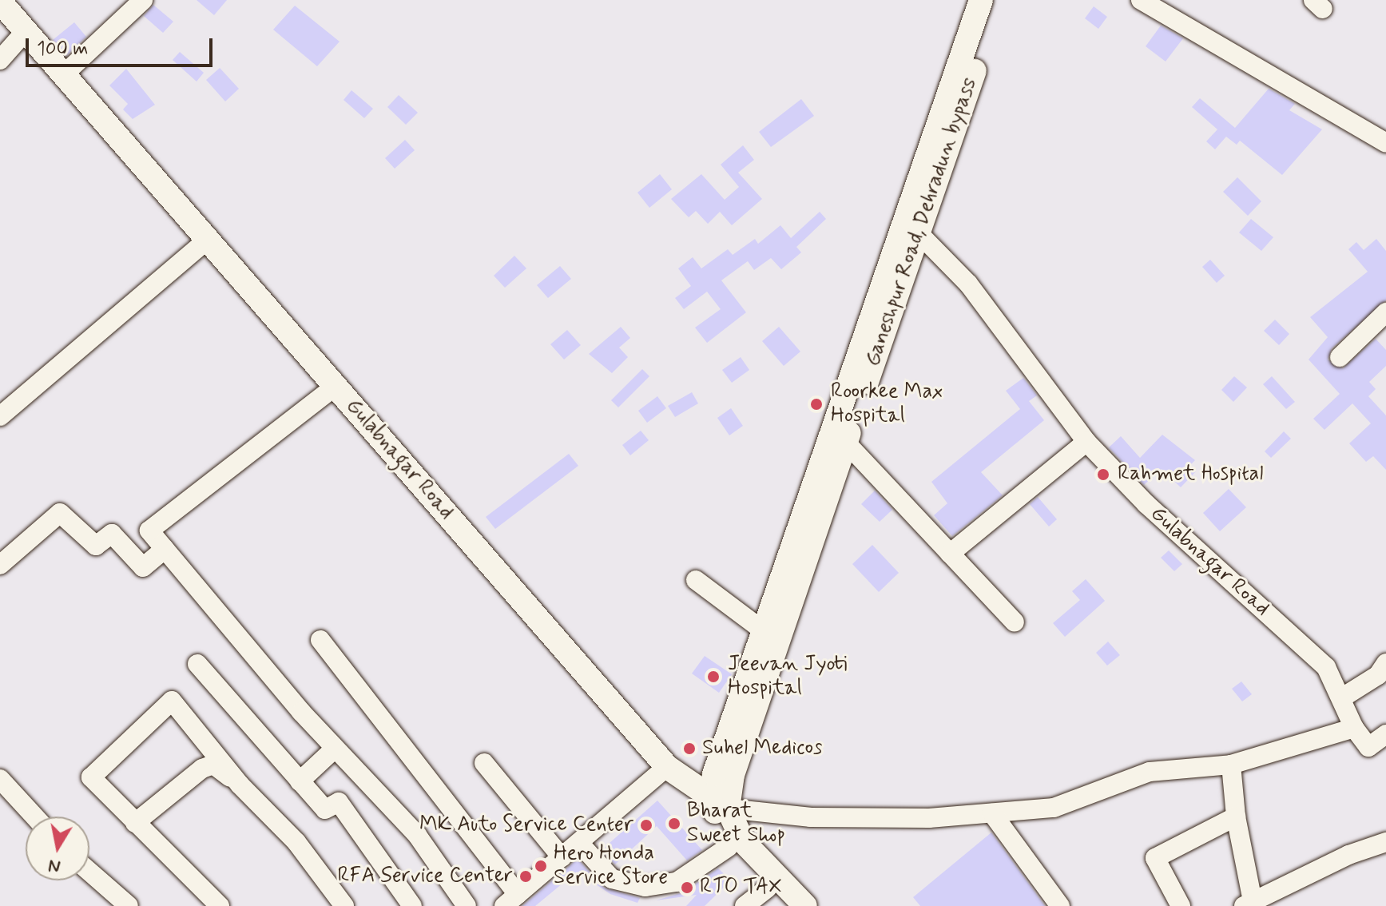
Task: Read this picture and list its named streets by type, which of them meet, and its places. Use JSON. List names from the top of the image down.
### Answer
{
  "streets": {
    "main road": ["Ganeshpur Road, Dehradun bypass", "Gulabnagar Road"]
  },
  "crossings": [
    ["Ganeshpur Road, Dehradun bypass", "Gulabnagar Road"]
  ],
  "places": [
    "Roorkee Max Hospital",
    "Rahmet Hospital",
    "Jeevan Jyoti Hospital",
    "Suhel Medicos",
    "Bharat Sweet Shop",
    "MK Auto Service Center",
    "Hero Honda Service Store",
    "RFA Service Center",
    "RTO TAX"
  ],
  "scale_bar": "100 m",
  "north": "bottom"
}
